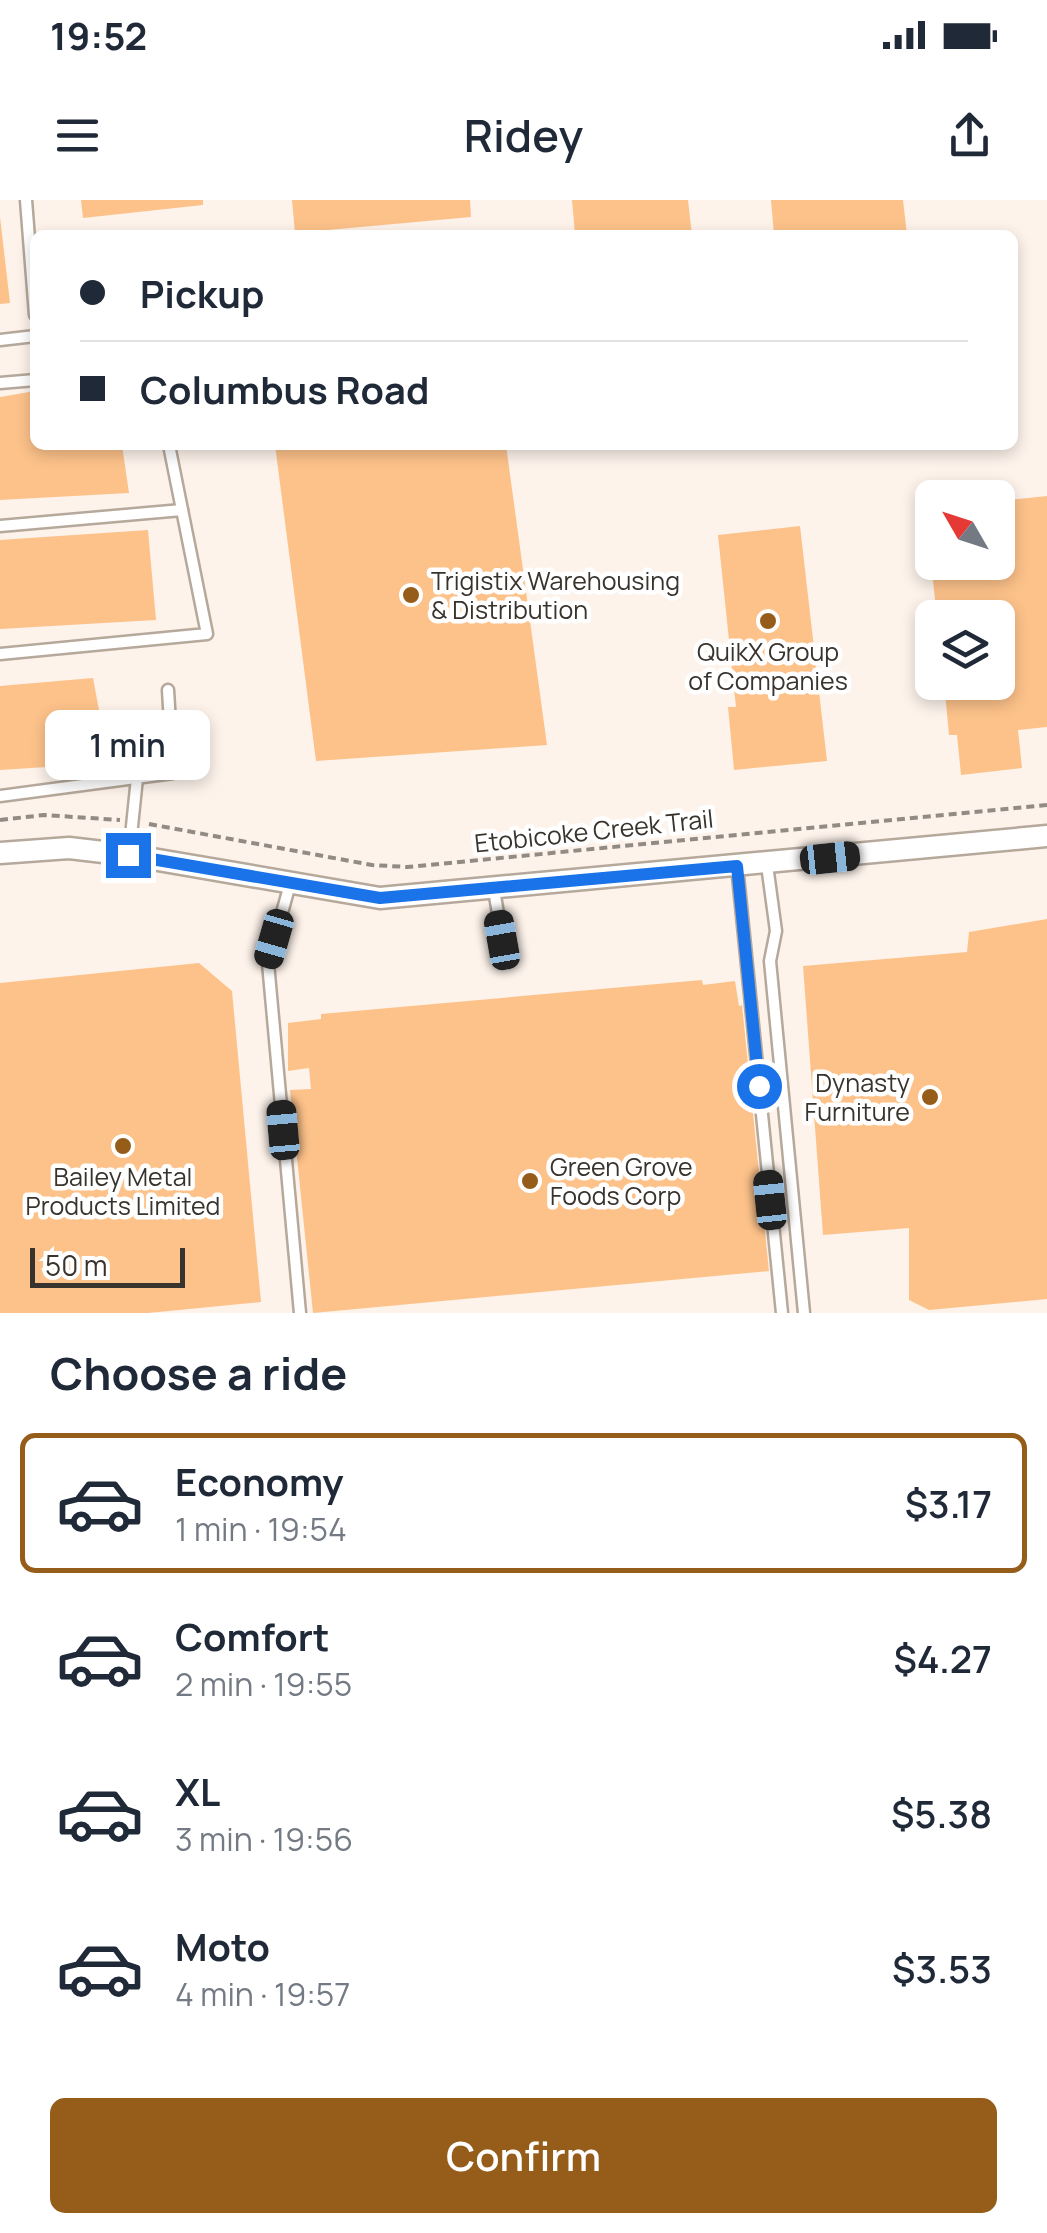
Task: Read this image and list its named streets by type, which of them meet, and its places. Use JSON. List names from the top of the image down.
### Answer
{
  "streets": {
    "path": ["Etobicoke Creek Trail"]
  },
  "places": [
    "Trigistix Warehousing & Distribution",
    "QuikX Group of Companies",
    "Dynasty Furniture",
    "Bailey Metal Products Limited",
    "Green Grove Foods Corp"
  ],
  "scale_bar": "50 m",
  "north": "top left",
  "page": {
    "status": "19:52",
    "header": "Ridey",
    "banner": ["Pickup", "Columbus Road"],
    "bubble": "1 min",
    "scale": "50 m",
    "heading": "Choose a ride",
    "list": [
      {
        "name": "Economy",
        "note": "1 min · 19:54",
        "value": "$3.17"
      },
      {
        "name": "Comfort",
        "note": "2 min · 19:55",
        "value": "$4.27"
      },
      {
        "name": "XL",
        "note": "3 min · 19:56",
        "value": "$5.38"
      },
      {
        "name": "Moto",
        "note": "4 min · 19:57",
        "value": "$3.53"
      }
    ],
    "buttons": "Confirm"
  }
}
